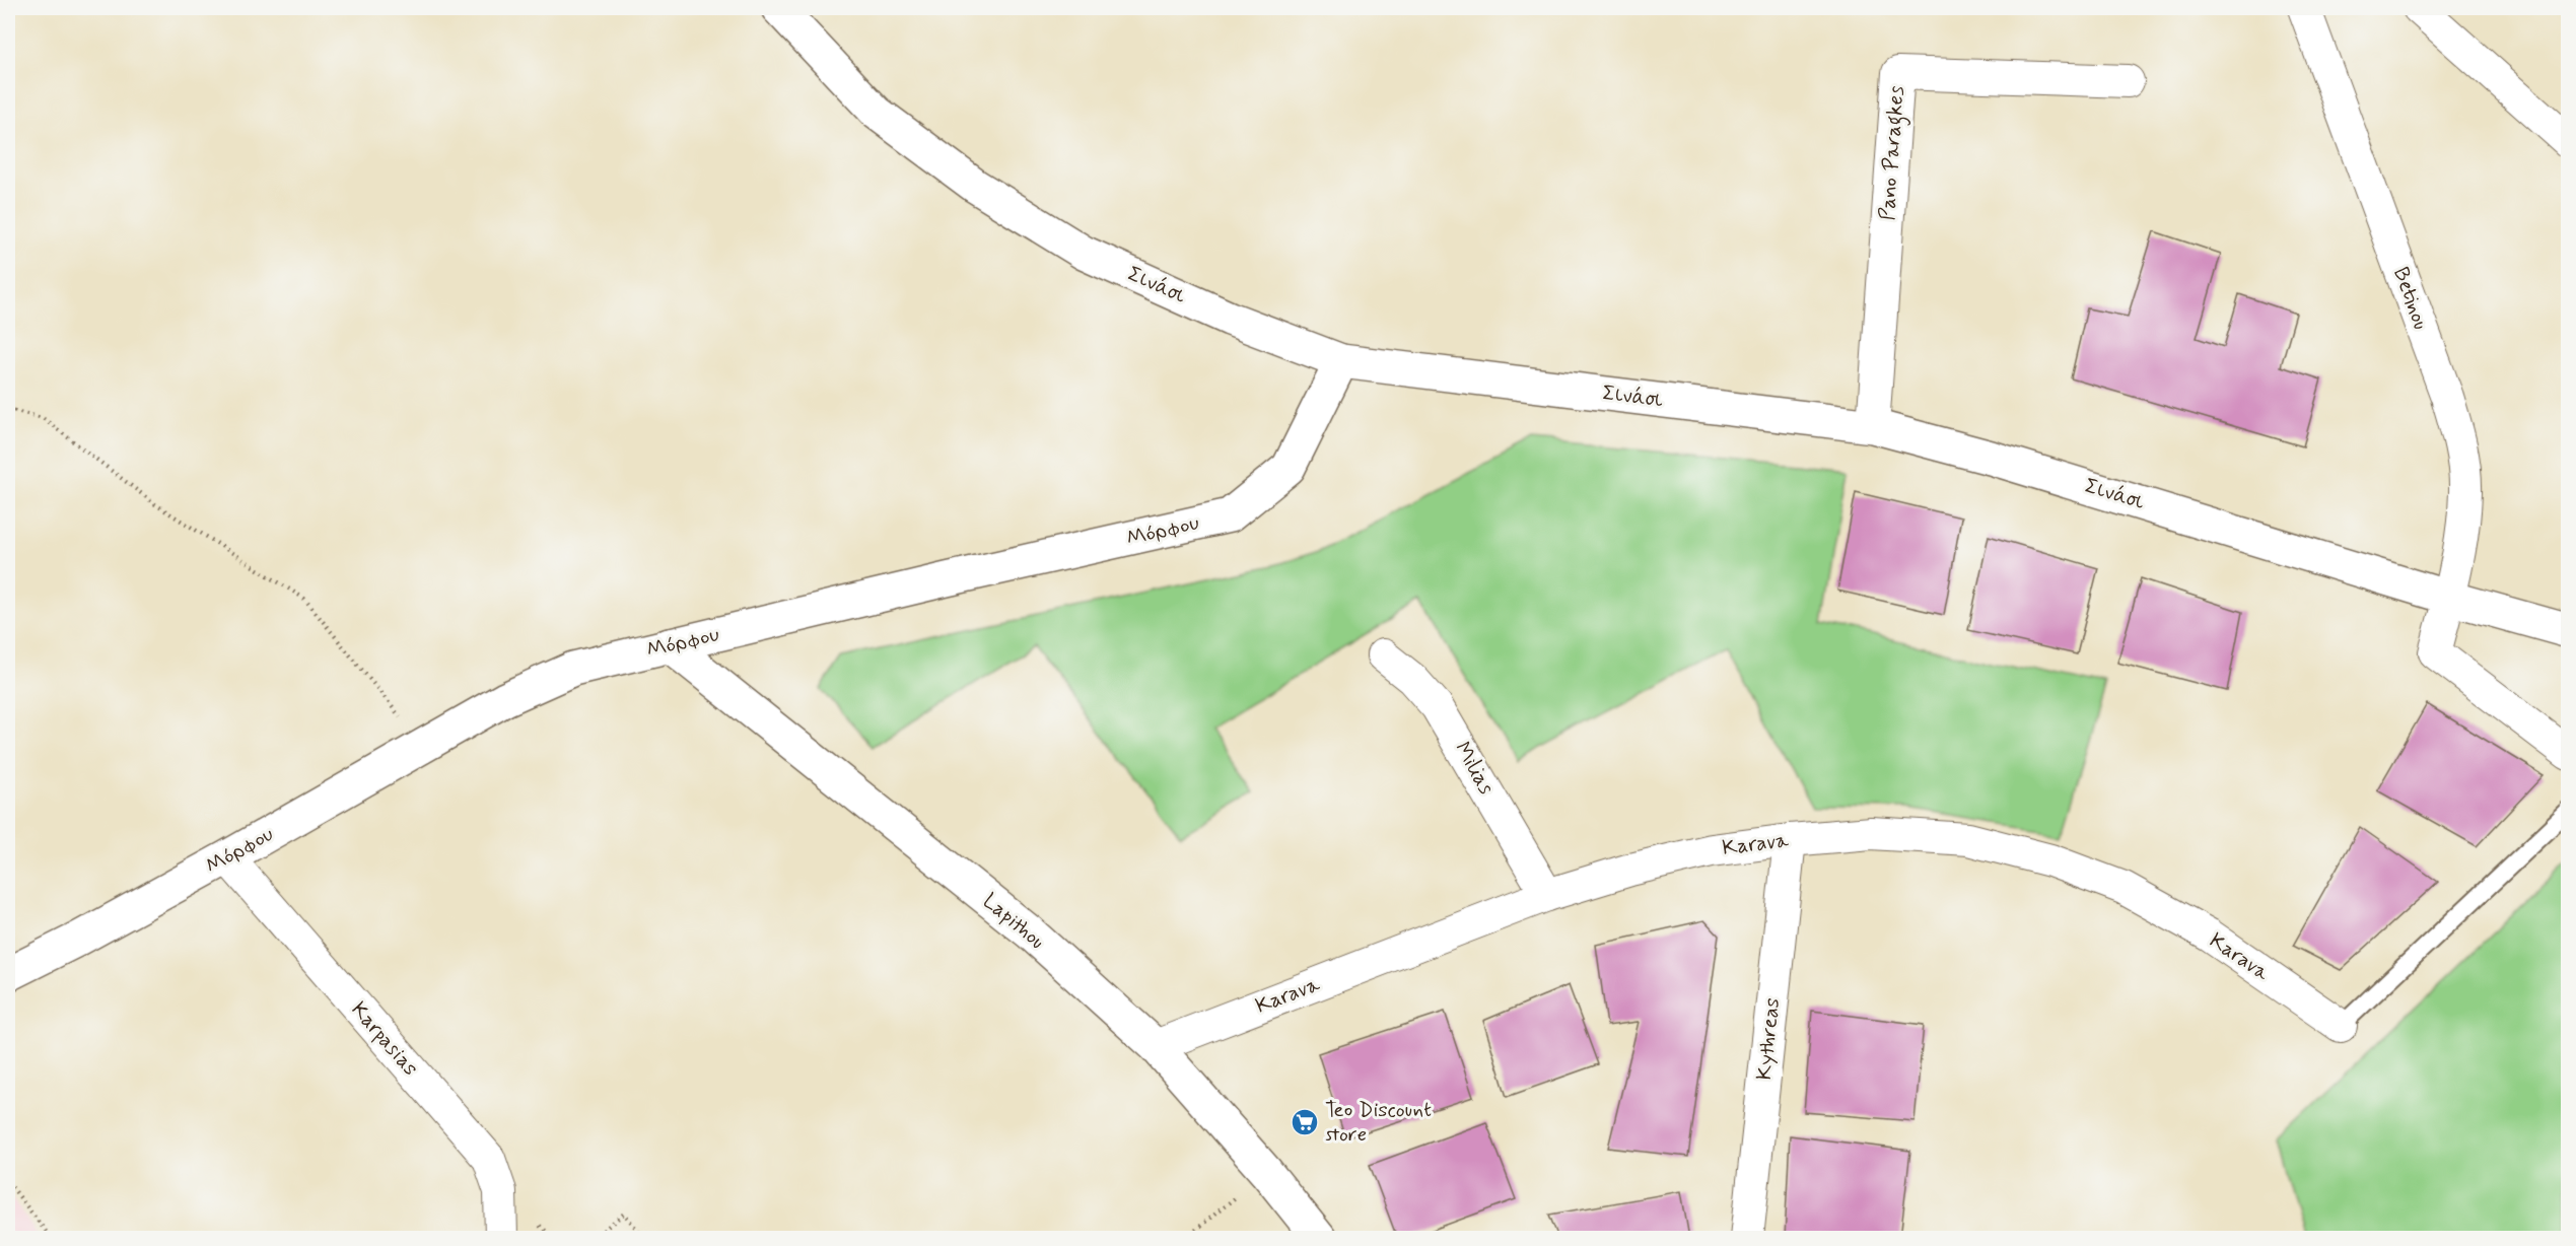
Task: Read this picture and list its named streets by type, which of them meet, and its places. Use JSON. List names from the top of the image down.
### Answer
{
  "streets": {
    "street": [
      "Pano Paragkes",
      "Σινάσι",
      "Betinou",
      "Μόρφου",
      "Milias",
      "Karava",
      "Lapithou",
      "Karpasias",
      "Kythreas"
    ]
  },
  "crossings": [
    ["Pano Paragkes", "Σινάσι"],
    ["Σινάσι", "Betinou"],
    ["Σινάσι", "Μόρφου"],
    ["Μόρφου", "Lapithou"],
    ["Μόρφου", "Karpasias"],
    ["Milias", "Karava"],
    ["Karava", "Lapithou"],
    ["Karava", "Kythreas"]
  ],
  "places": {
    "supermarket": ["Teo Discount store"]
  }
}
